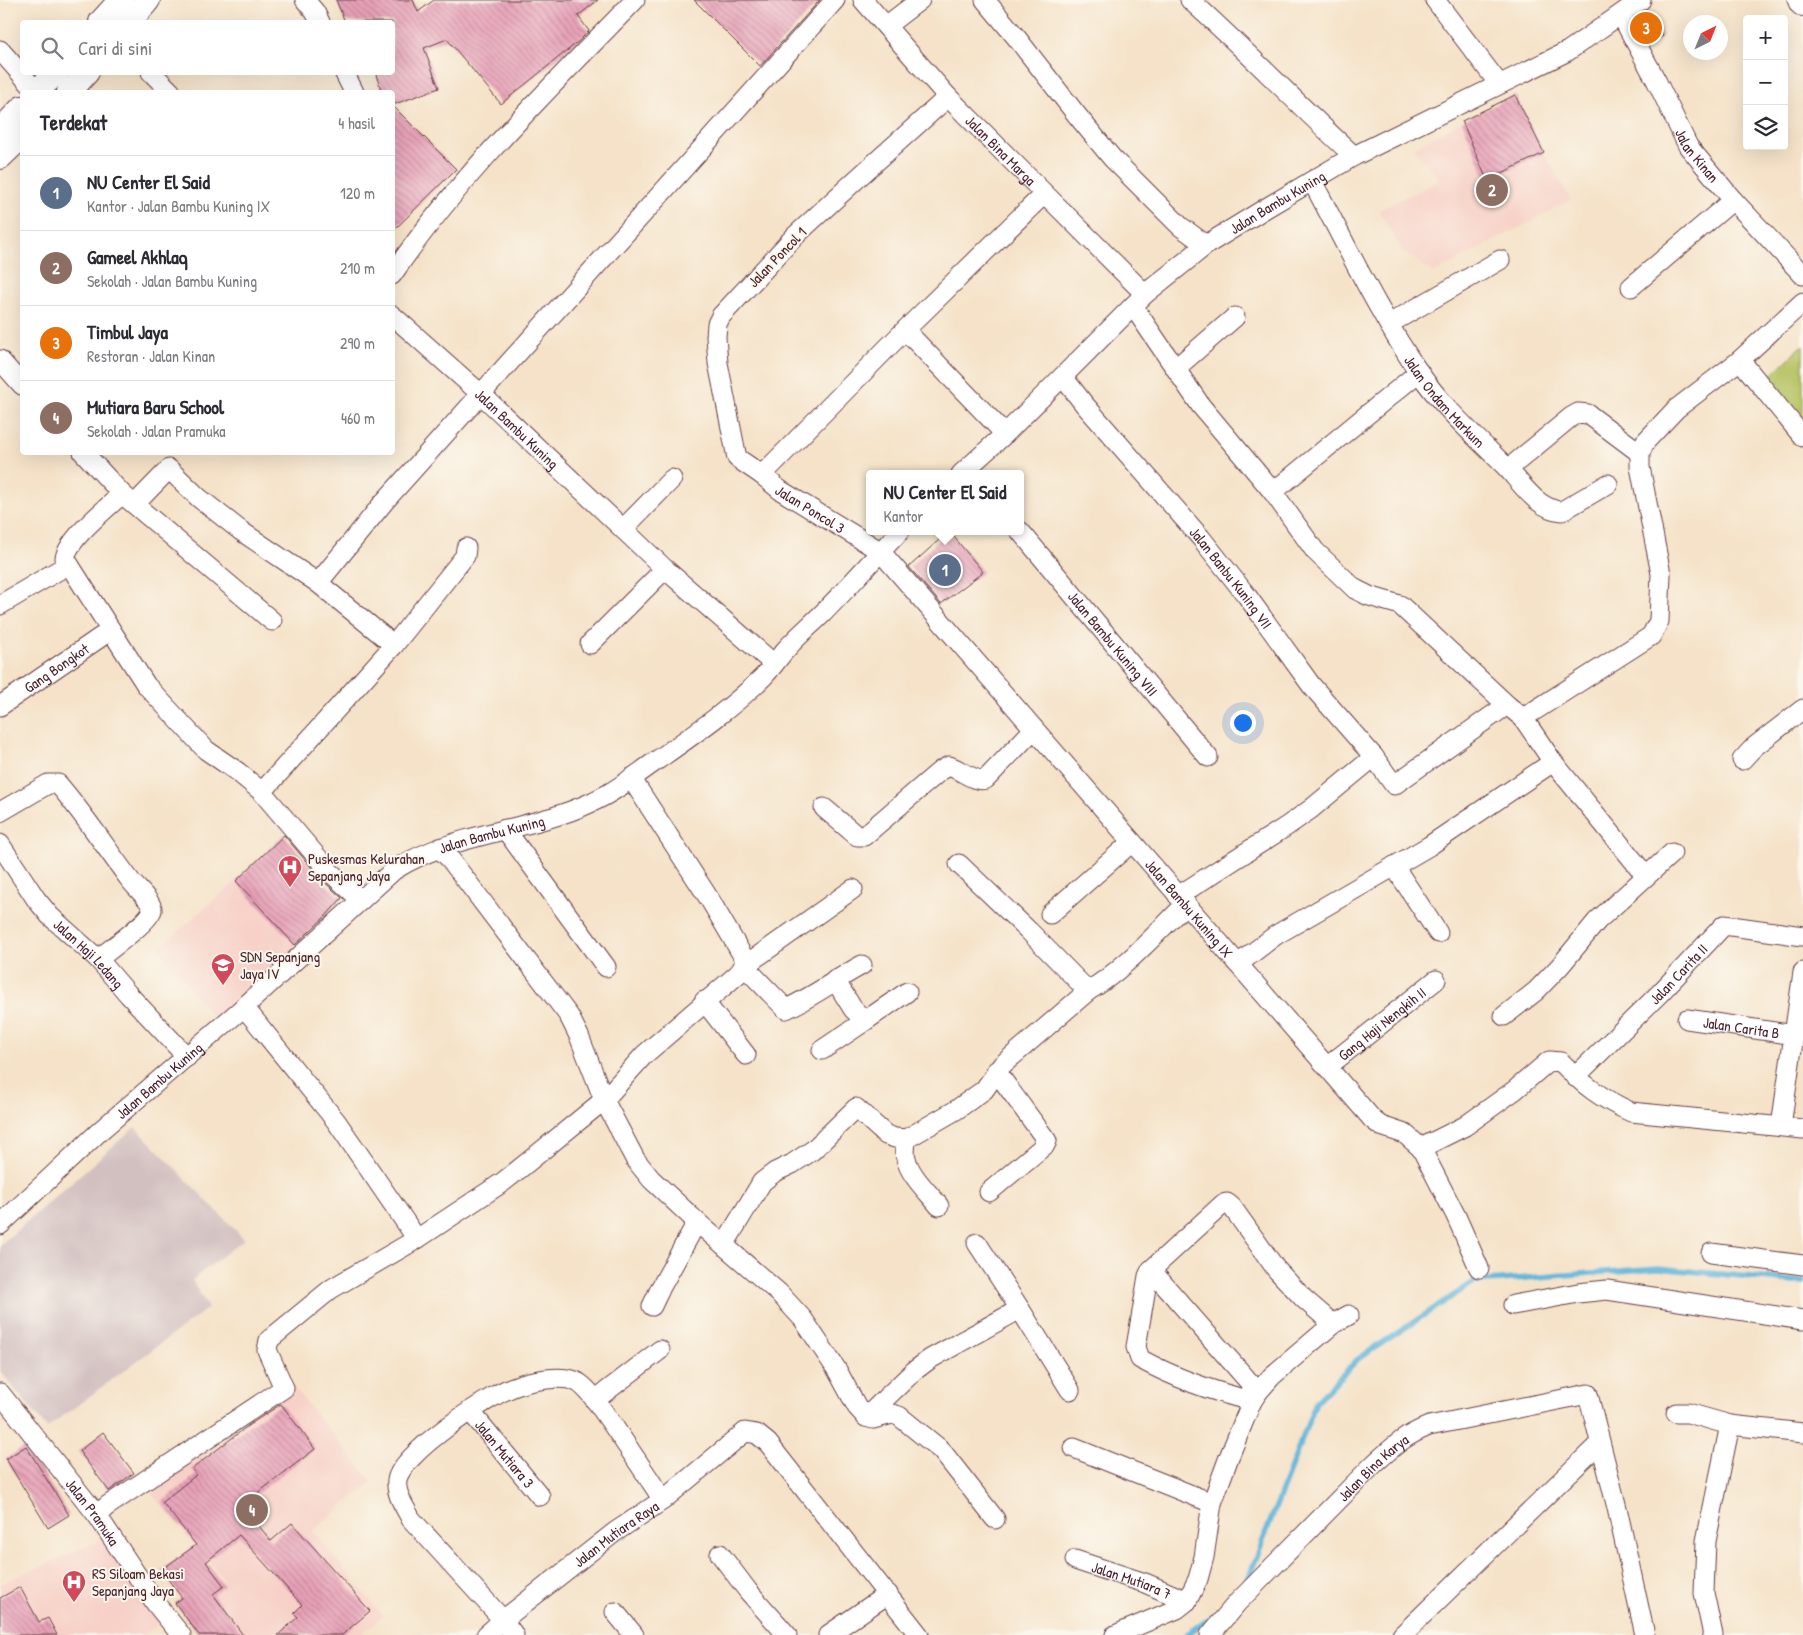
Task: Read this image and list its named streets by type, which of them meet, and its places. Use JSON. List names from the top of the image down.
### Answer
{
  "streets": {
    "street": [
      "Jalan Bina Marga",
      "Jalan Kinan",
      "Jalan Bambu Kuning",
      "Jalan Poncol 1",
      "Jalan Ondam Markum",
      "Jalan Poncol 3",
      "Jalan Banbu Kuning VII",
      "Jalan Bambu Kuning VIII",
      "Gang Bongkot",
      "Jalan Bambu Kuning IX",
      "Jalan Haji Ledang",
      "Jalan Carita II",
      "Gang Haji Nengkih II",
      "Jalan Carita B",
      "Jalan Mutiara 3",
      "Jalan Bina Karya",
      "Jalan Pramuka",
      "Jalan Mutiara Raya",
      "Jalan Mutiara 7"
    ]
  },
  "crossings": [
    ["Jalan Bina Marga", "Jalan Bambu Kuning"],
    ["Jalan Bina Marga", "Jalan Poncol 1"],
    ["Jalan Bina Marga", "Jalan Banbu Kuning VII"],
    ["Jalan Kinan", "Jalan Bambu Kuning"],
    ["Jalan Bambu Kuning", "Jalan Ondam Markum"],
    ["Jalan Bambu Kuning", "Jalan Poncol 3"],
    ["Jalan Bambu Kuning", "Jalan Banbu Kuning VII"],
    ["Jalan Bambu Kuning", "Jalan Bambu Kuning IX"],
    ["Jalan Bambu Kuning", "Jalan Haji Ledang"],
    ["Jalan Poncol 1", "Jalan Poncol 3"],
    ["Jalan Poncol 3", "Jalan Bambu Kuning IX"],
    ["Jalan Bambu Kuning IX", "Gang Haji Nengkih II"]
  ],
  "places": {
    "hospital": ["Puskesmas Kelurahan Sepanjang Jaya", "RS Siloam Bekasi Sepanjang Jaya"],
    "school or university": ["SDN Sepanjang Jaya IV"]
  },
  "north": "top right",
  "page": {
    "pins": [
      "3",
      "2",
      "1",
      "4"
    ],
    "map_buttons": ["+", "−"],
    "search": "Cari di sini",
    "heading": ["Terdekat", "4 hasil"],
    "list": [
      {
        "mark": "1",
        "name": "NU Center El Said",
        "note": "Kantor · Jalan Bambu Kuning IX",
        "value": "120 m"
      },
      {
        "mark": "2",
        "name": "Gameel Akhlaq",
        "note": "Sekolah · Jalan Bambu Kuning",
        "value": "210 m"
      },
      {
        "mark": "3",
        "name": "Timbul Jaya",
        "note": "Restoran · Jalan Kinan",
        "value": "290 m"
      },
      {
        "mark": "4",
        "name": "Mutiara Baru School",
        "note": "Sekolah · Jalan Pramuka",
        "value": "460 m"
      }
    ],
    "popup": ["NU Center El Said", "Kantor"]
  }
}
